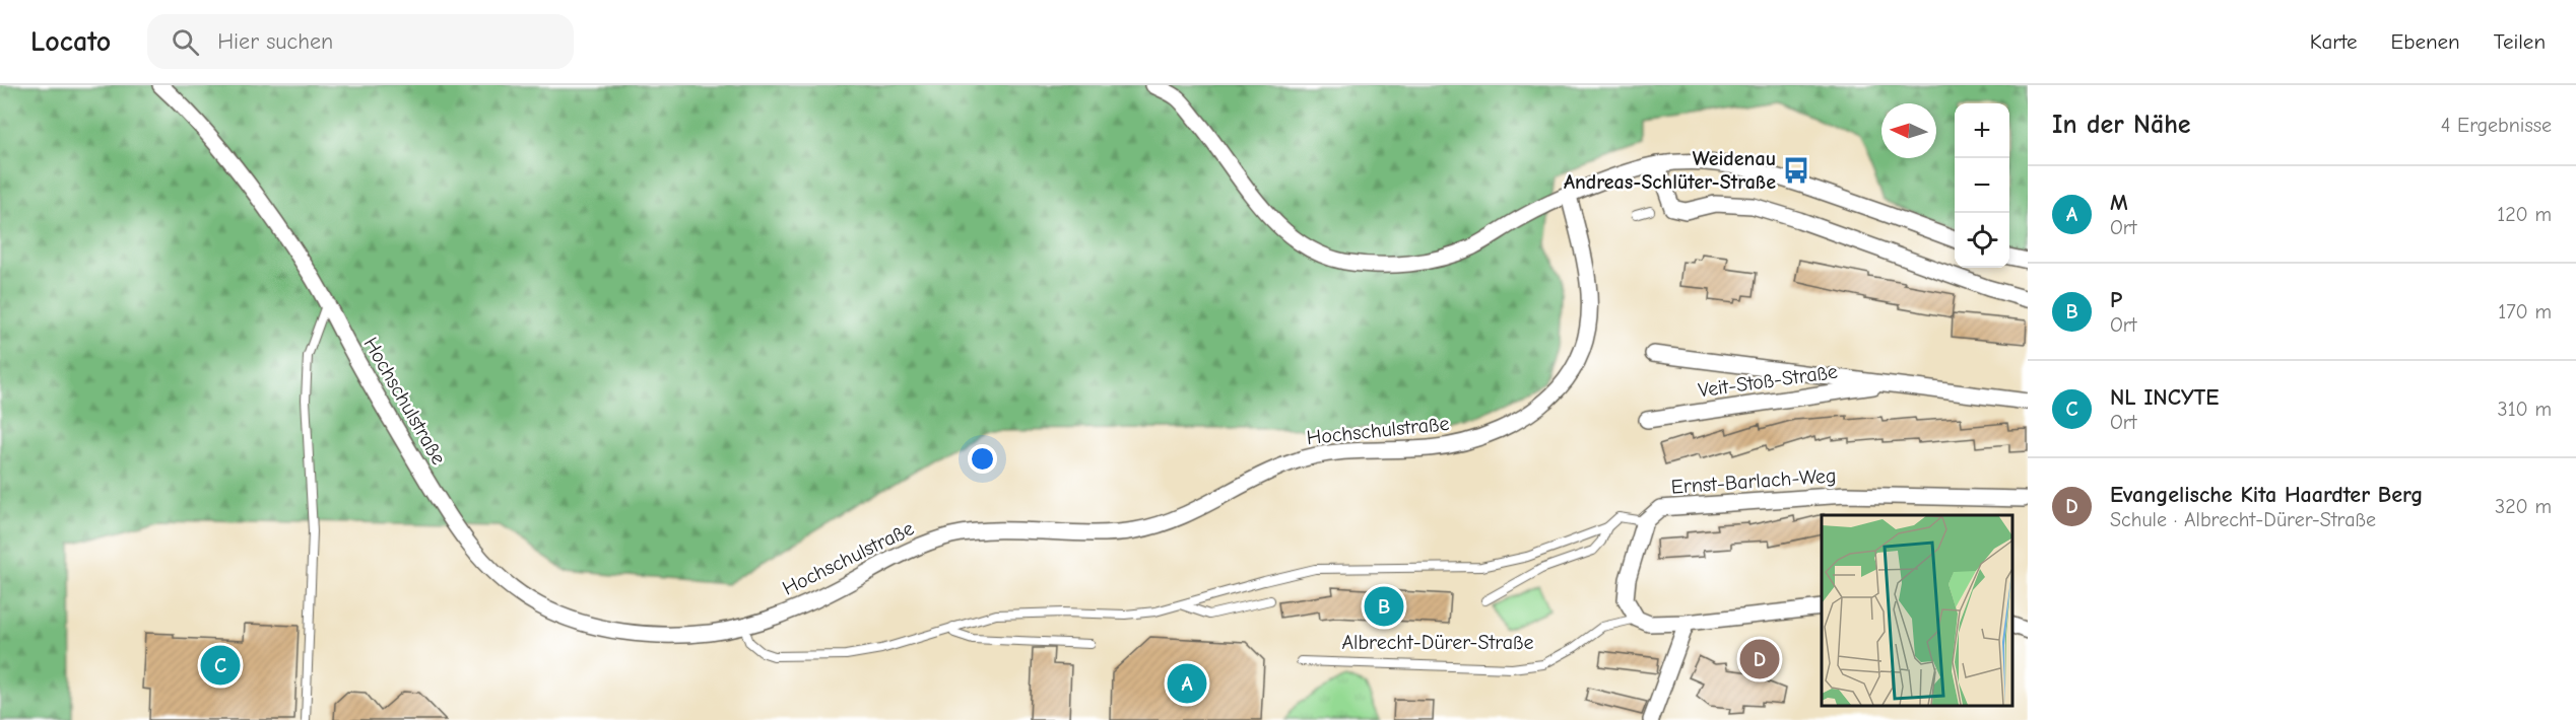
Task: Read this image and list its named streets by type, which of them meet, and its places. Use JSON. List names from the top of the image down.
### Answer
{
  "streets": {
    "street": ["Veit-Stoß-Straße", "Hochschulstraße", "Ernst-Barlach-Weg"],
    "lane": ["Albrecht-Dürer-Straße"]
  },
  "places": {
    "bus stop": ["Weidenau Andreas-Schlüter-Straße"]
  },
  "north": "left",
  "page": {
    "header": "Locato",
    "search": "Hier suchen",
    "nav": ["Karte", "Ebenen", "Teilen"],
    "heading": ["In der Nähe", "4 Ergebnisse"],
    "map_buttons": ["+", "−"],
    "list": [
      {
        "mark": "A",
        "name": "M",
        "note": "Ort",
        "value": "120 m"
      },
      {
        "mark": "B",
        "name": "P",
        "note": "Ort",
        "value": "170 m"
      },
      {
        "mark": "C",
        "name": "NL INCYTE",
        "note": "Ort",
        "value": "310 m"
      },
      {
        "mark": "D",
        "name": "Evangelische Kita Haardter Berg",
        "note": "Schule · Albrecht-Dürer-Straße",
        "value": "320 m"
      }
    ],
    "pins": [
      "B",
      "D",
      "C",
      "A"
    ]
  }
}
